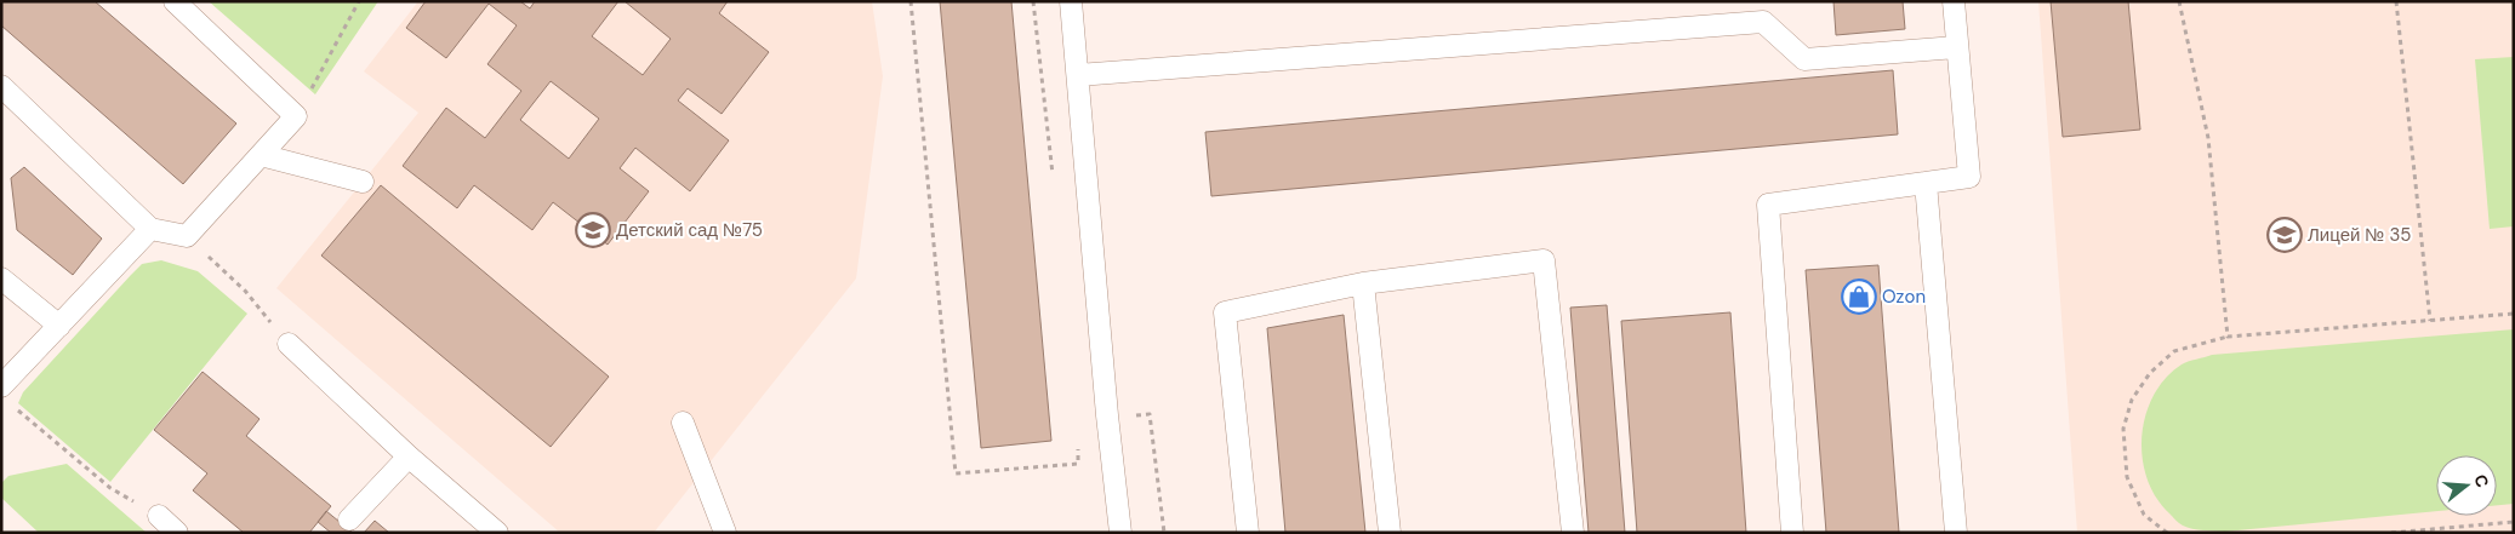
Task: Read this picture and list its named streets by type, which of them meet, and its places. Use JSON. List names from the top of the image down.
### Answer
{
  "places": {
    "school or university": ["Детский сад №75", "Лицей № 35"],
    "shop": ["Ozon"]
  },
  "north": "right"
}
